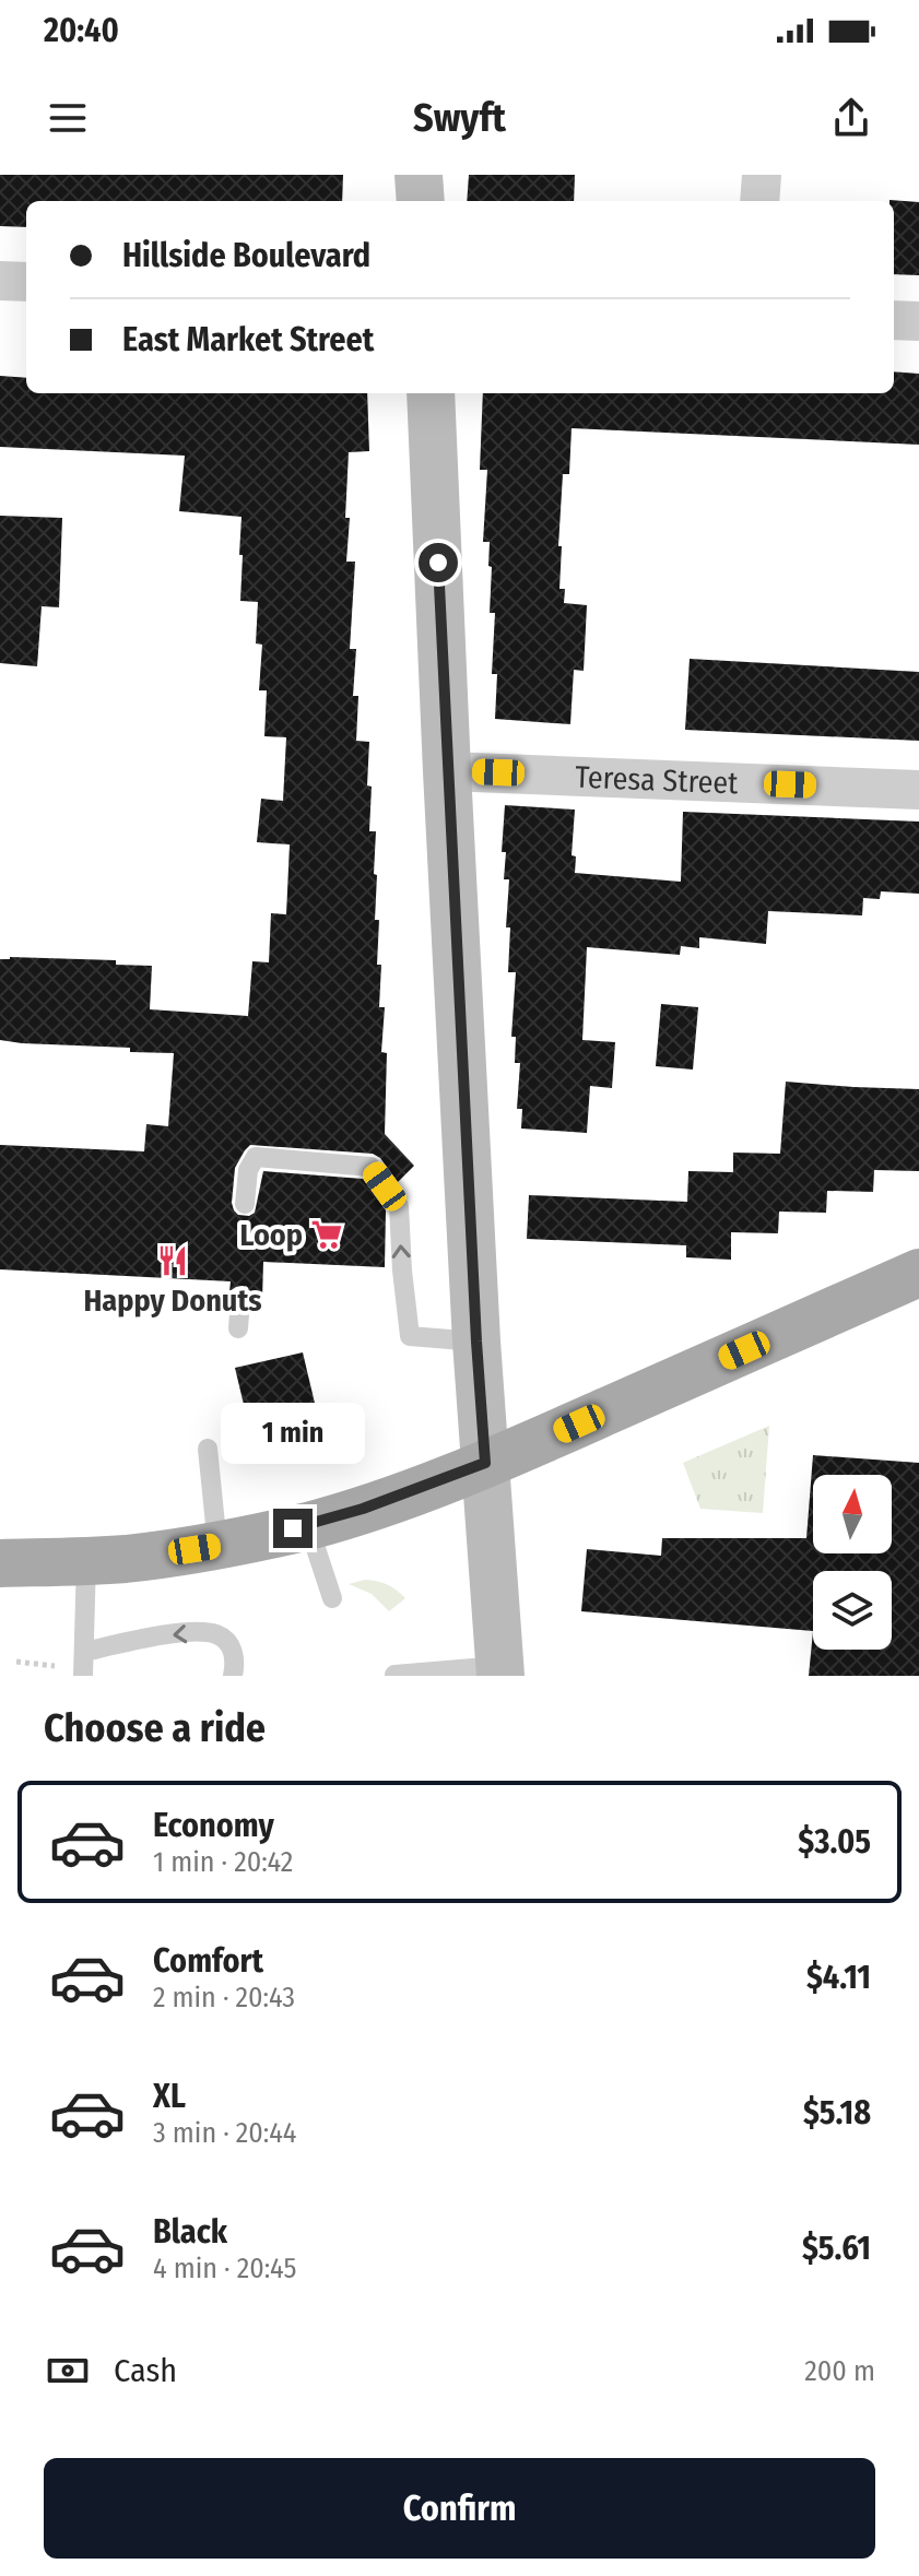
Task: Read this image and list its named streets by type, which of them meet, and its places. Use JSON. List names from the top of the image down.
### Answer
{
  "streets": {
    "street": ["Teresa Street"]
  },
  "places": {
    "supermarket": ["Loop"],
    "restaurant": ["Happy Donuts"]
  },
  "north": "top",
  "page": {
    "status": "20:40",
    "header": "Swyft",
    "banner": ["Hillside Boulevard", "East Market Street"],
    "bubble": "1 min",
    "heading": "Choose a ride",
    "list": [
      {
        "name": "Economy",
        "note": "1 min · 20:42",
        "value": "$3.05"
      },
      {
        "name": "Comfort",
        "note": "2 min · 20:43",
        "value": "$4.11"
      },
      {
        "name": "XL",
        "note": "3 min · 20:44",
        "value": "$5.18"
      },
      {
        "name": "Black",
        "note": "4 min · 20:45",
        "value": "$5.61"
      }
    ],
    "pay": ["Cash", "200 m"],
    "buttons": "Confirm"
  }
}
